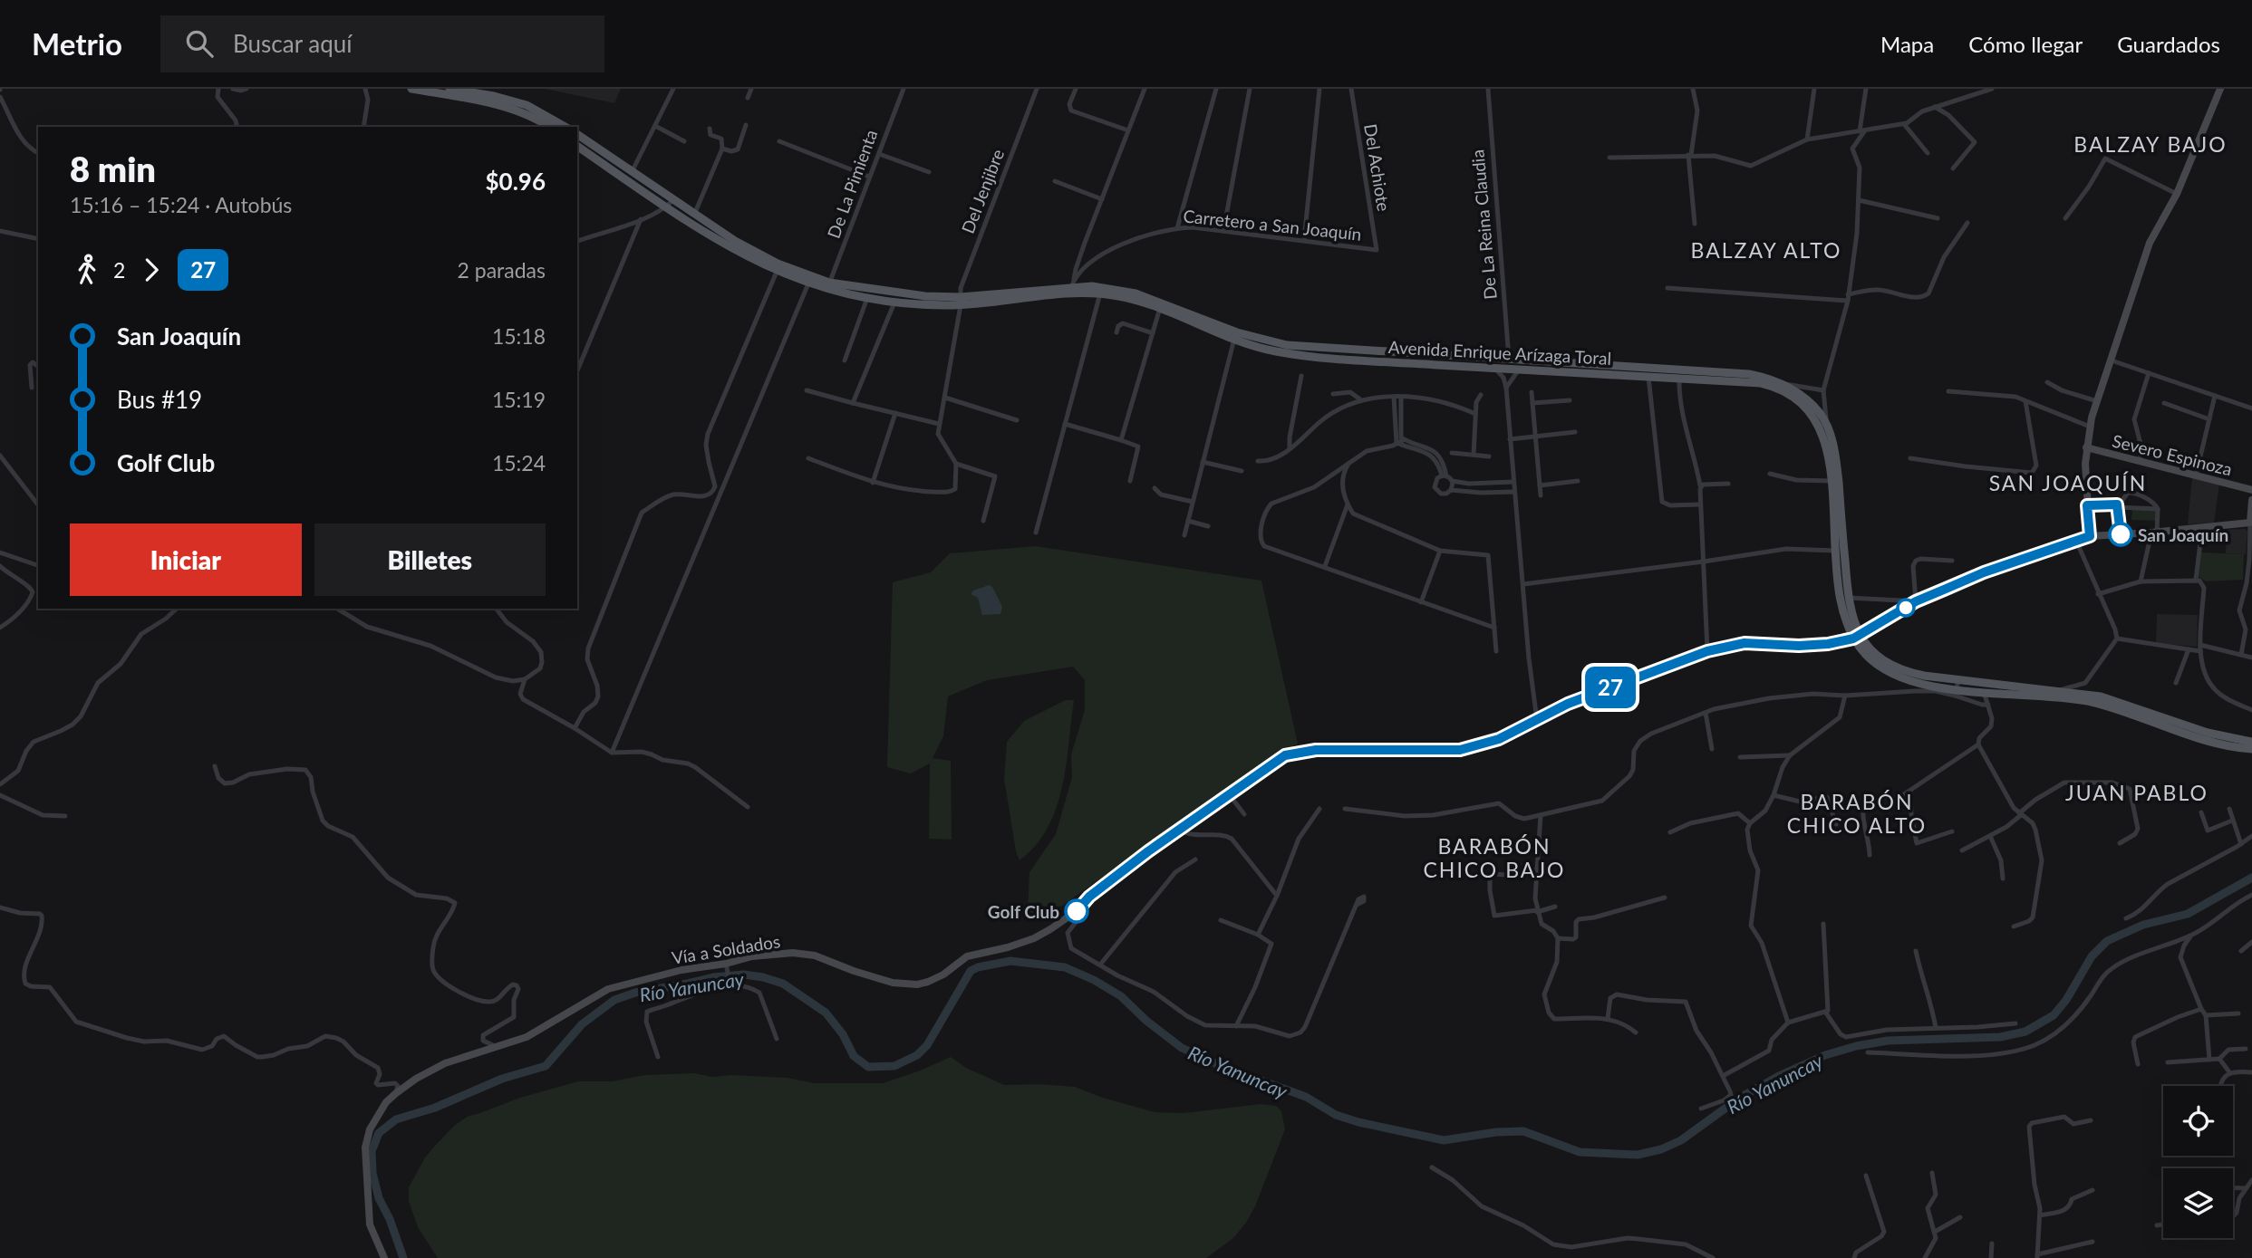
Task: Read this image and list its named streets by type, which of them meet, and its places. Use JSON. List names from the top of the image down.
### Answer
{
  "streets": {
    "main road": ["Avenida Enrique Arízaga Toral"],
    "street": [
      "Del Achiote",
      "De La Pimienta",
      "Del Jenjibre",
      "Carretero a San Joaquín",
      "De La Reina Claudia",
      "Severo Espinoza",
      "Vía a Soldados"
    ]
  },
  "crossings": [
    ["Del Achiote", "Carretero a San Joaquín"],
    ["De La Pimienta", "Avenida Enrique Arízaga Toral"],
    ["Del Jenjibre", "Avenida Enrique Arízaga Toral"],
    ["Carretero a San Joaquín", "Avenida Enrique Arízaga Toral"],
    ["De La Reina Claudia", "Avenida Enrique Arízaga Toral"],
    ["Avenida Enrique Arízaga Toral", "Vía a Soldados"]
  ],
  "districts": [
    "BALZAY BAJO",
    "BALZAY ALTO",
    "SAN JOAQUÍN",
    "JUAN PABLO",
    "BARABÓN CHICO ALTO",
    "BARABÓN CHICO BAJO"
  ],
  "water": ["Río Yanuncay"],
  "places": ["San Joaquín", "Golf Club"],
  "lines": ["bus line 27"],
  "page": {
    "header": "Metrio",
    "search": "Buscar aquí",
    "nav": ["Mapa", "Cómo llegar", "Guardados"],
    "on_map": "27",
    "heading": ["8 min", "15:16 – 15:24 · Autobús", "$0.96"],
    "legs": ["2", "27", "2 paradas"],
    "list": [
      {
        "name": "San Joaquín",
        "value": "15:18"
      },
      {
        "name": "Bus #19",
        "value": "15:19"
      },
      {
        "name": "Golf Club",
        "value": "15:24"
      }
    ],
    "buttons": ["Iniciar", "Billetes"]
  }
}
